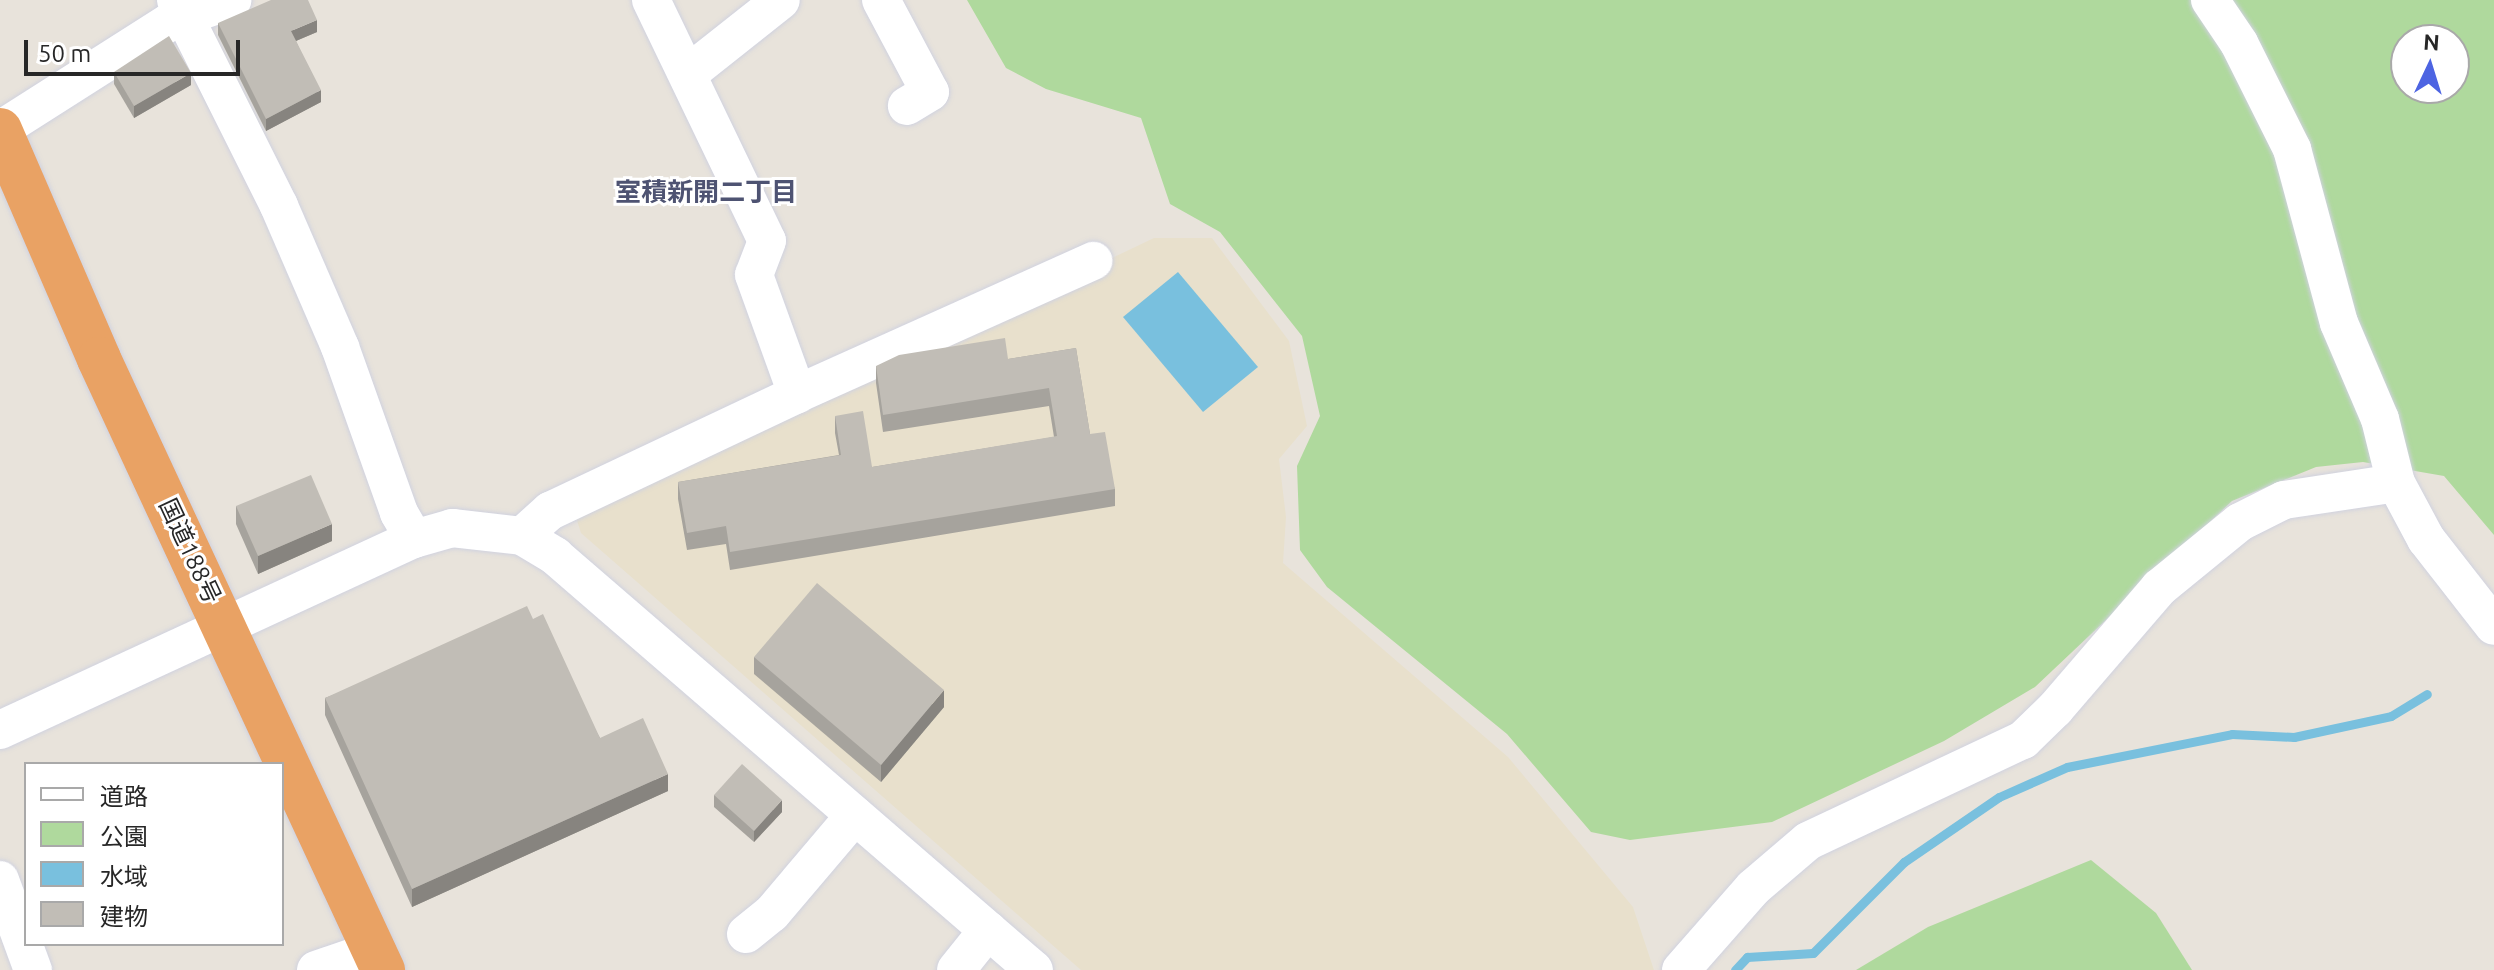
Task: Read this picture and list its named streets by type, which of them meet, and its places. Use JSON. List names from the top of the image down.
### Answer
{
  "streets": {
    "highway": ["国道188号"]
  },
  "districts": ["室積新開二丁目"],
  "legend": [
    "道路",
    "公園",
    "水域",
    "建物"
  ],
  "scale_bar": "50 m",
  "north": "top"
}
